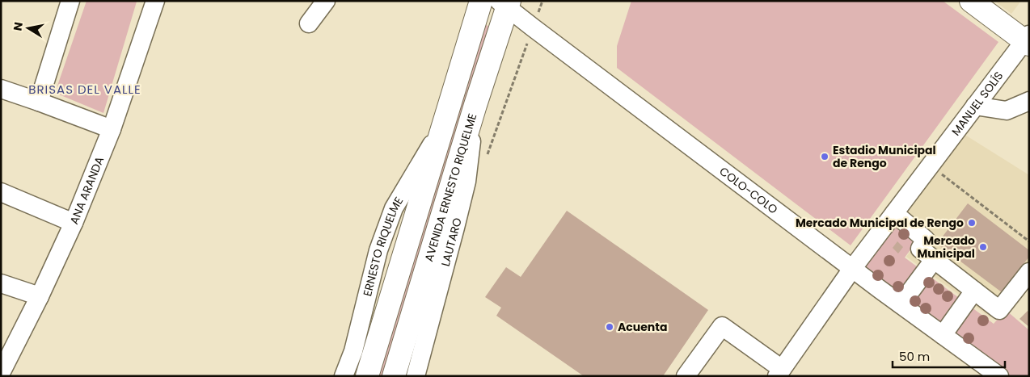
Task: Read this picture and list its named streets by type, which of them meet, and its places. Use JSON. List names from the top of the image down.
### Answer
{
  "streets": {
    "main road": ["AVENIDA ERNESTO RIQUELME"],
    "street": [
      "MANUEL SOLÍS",
      "COLO-COLO",
      "ANA ARANDA",
      "LAUTARO",
      "ERNESTO RIQUELME"
    ]
  },
  "crossings": [
    ["MANUEL SOLÍS", "COLO-COLO"],
    ["AVENIDA ERNESTO RIQUELME", "COLO-COLO"],
    ["AVENIDA ERNESTO RIQUELME", "LAUTARO"]
  ],
  "districts": ["BRISAS DEL VALLE"],
  "places": [
    "Estadio Municipal de Rengo",
    "Mercado Municipal de Rengo",
    "Mercado Municipal",
    "Acuenta"
  ],
  "scale_bar": "50 m",
  "north": "left"
}
